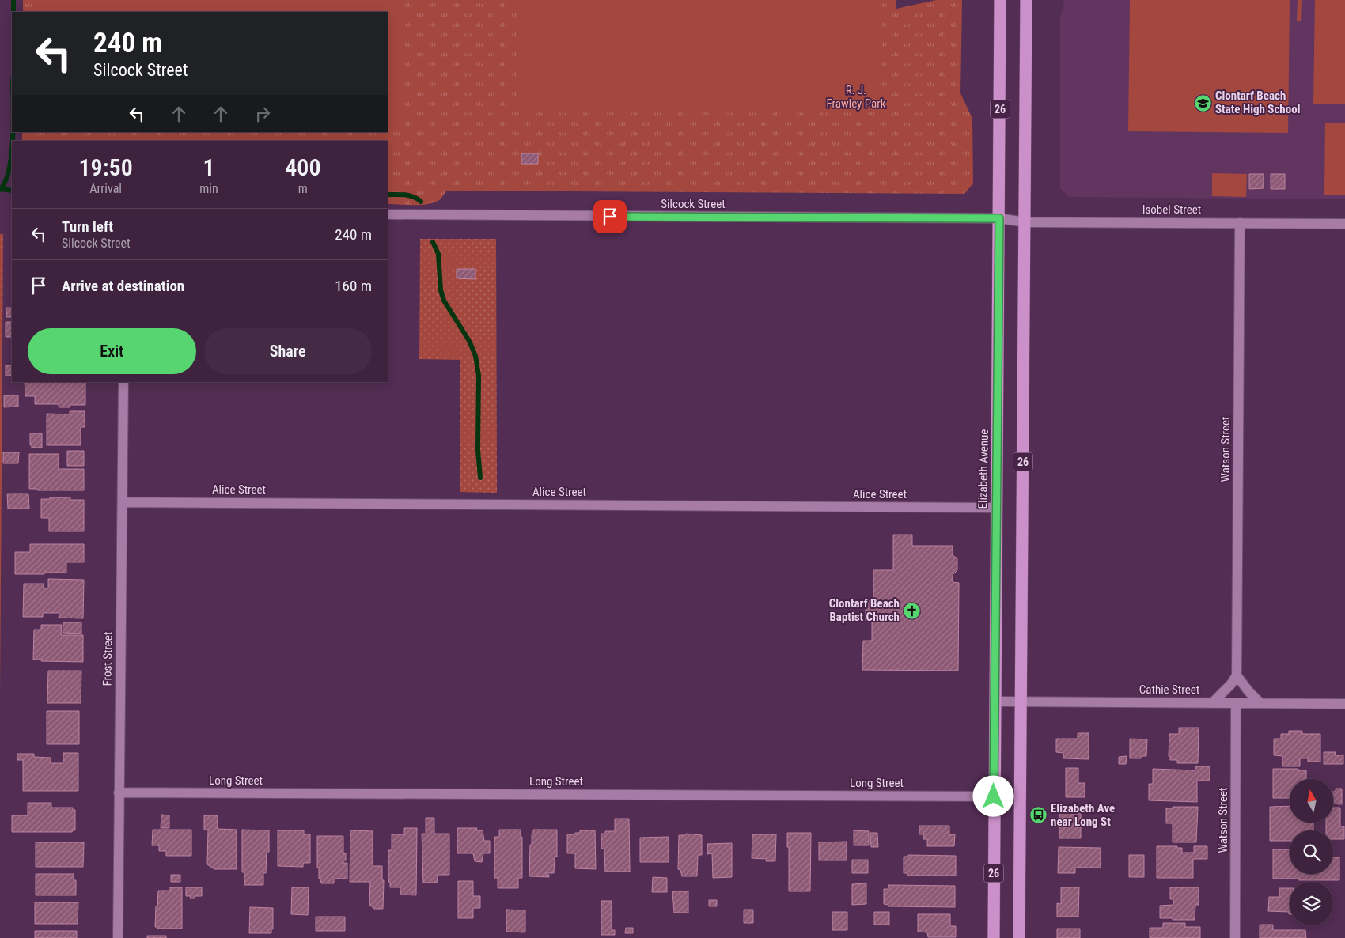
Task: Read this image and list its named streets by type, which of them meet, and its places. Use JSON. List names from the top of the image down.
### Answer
{
  "streets": {
    "highway": ["26", "Elizabeth Avenue"],
    "street": [
      "Silcock Street",
      "Isobel Street",
      "Watson Street",
      "Alice Street",
      "Frost Street",
      "Cathie Street",
      "Long Street"
    ]
  },
  "crossings": [
    ["26", "Isobel Street"],
    ["26", "Cathie Street"],
    ["Silcock Street", "Isobel Street"],
    ["Silcock Street", "Elizabeth Avenue"],
    ["Isobel Street", "Watson Street"],
    ["Isobel Street", "Elizabeth Avenue"],
    ["Watson Street", "Cathie Street"],
    ["Elizabeth Avenue", "Alice Street"],
    ["Elizabeth Avenue", "Cathie Street"],
    ["Elizabeth Avenue", "Long Street"],
    ["Alice Street", "Frost Street"],
    ["Frost Street", "Long Street"]
  ],
  "parks": ["R. J. Frawley Park"],
  "places": {
    "school or university": ["Clontarf Beach State High School"],
    "church": ["Clontarf Beach Baptist Church"],
    "bus stop": ["Elizabeth Ave near Long St"]
  },
  "north": "top",
  "page": {
    "turn": ["240 m", "Silcock Street"],
    "eta": [
      "19:50",
      "Arrival",
      "1",
      "min",
      "400",
      "m"
    ],
    "list": [
      {
        "name": "Turn left",
        "note": "Silcock Street",
        "value": "240 m"
      },
      {
        "name": "Arrive at destination",
        "value": "160 m"
      }
    ],
    "buttons": ["Exit", "Share"]
  }
}
